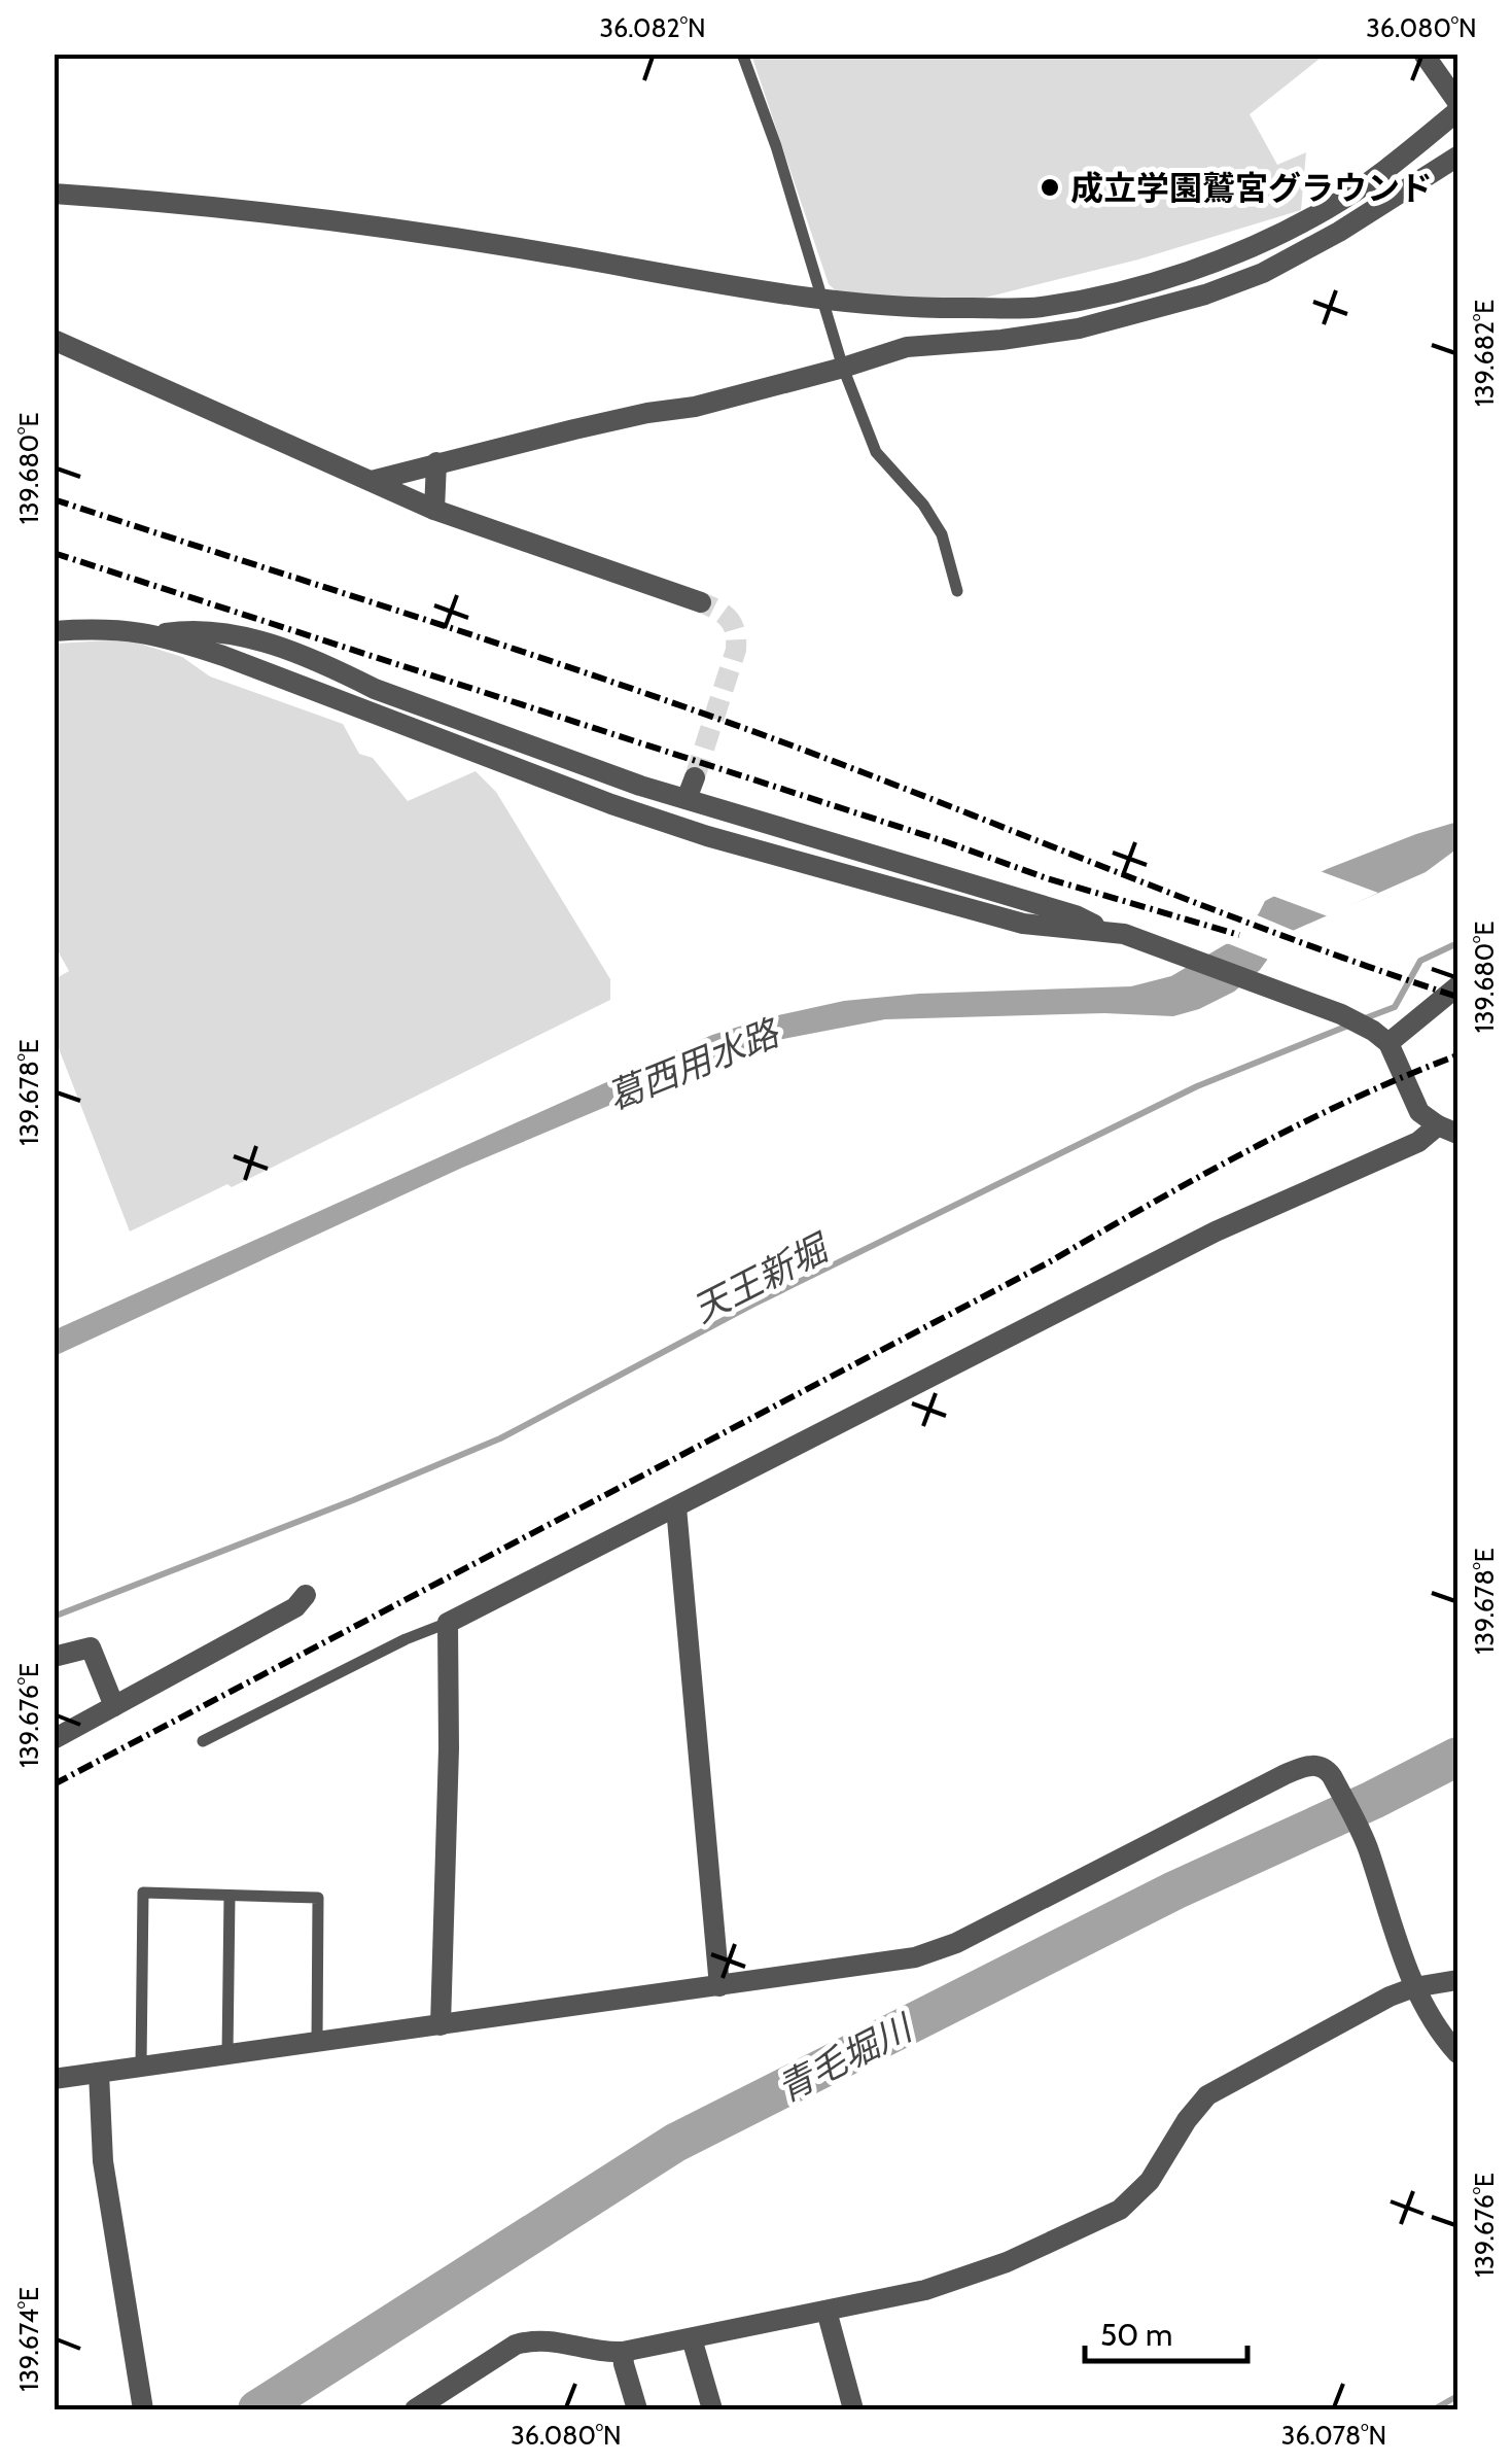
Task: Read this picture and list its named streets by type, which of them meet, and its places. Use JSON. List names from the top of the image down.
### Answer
{
  "water": ["葛西用水路", "天王新堀", "青毛堀川"],
  "places": ["成立学園鷲宮グラウンド"],
  "scale_bar": "50 m",
  "coordinates": [
    "36.082°N",
    "36.080°N",
    "139.682°E",
    "139.680°E",
    "139.678°E",
    "139.676°E",
    "139.674°E",
    "36.078°N"
  ]
}
